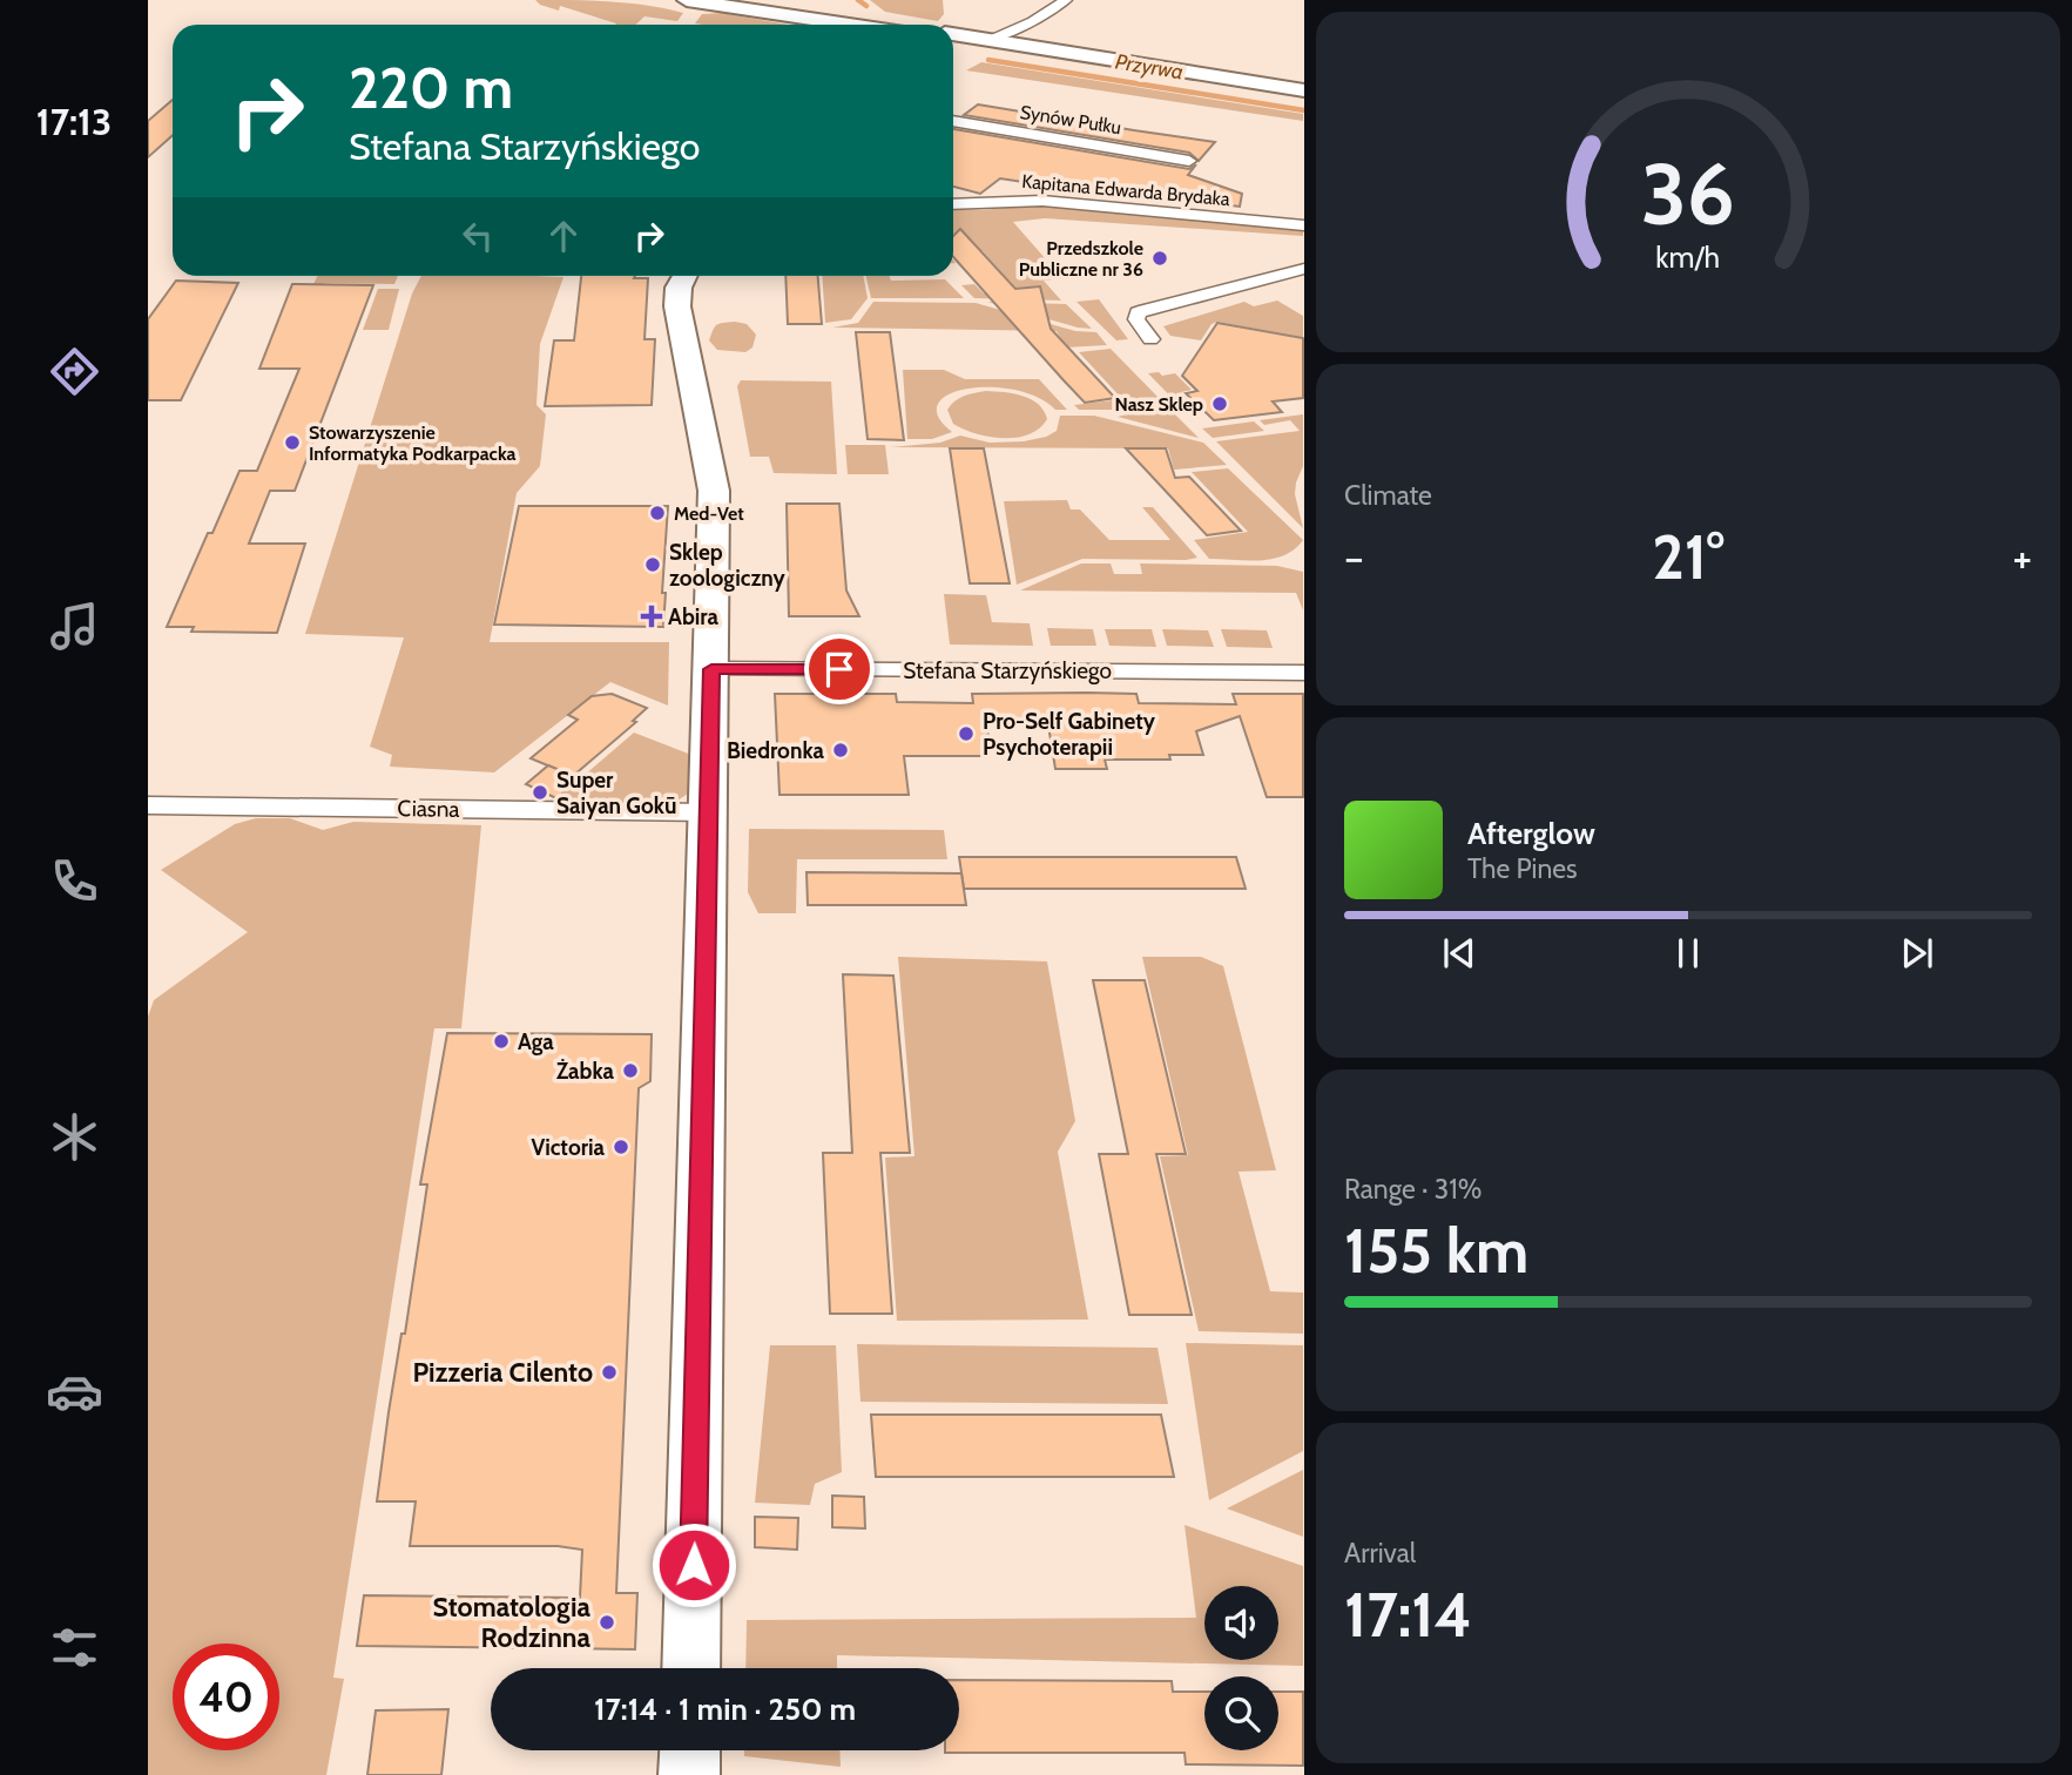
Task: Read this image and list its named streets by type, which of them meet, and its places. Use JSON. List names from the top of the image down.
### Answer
{
  "streets": {
    "street": [
      "Synów Pułku",
      "Kapitana Edwarda Brydaka",
      "Stefana Starzyńskiego",
      "Ciasna"
    ]
  },
  "water": ["Przyrwa"],
  "places": {
    "other": [
      "Przedszkole Publiczne nr 36",
      "Nasz Sklep",
      "Stowarzyszenie Informatyka Podkarpacka",
      "Med-Vet",
      "Sklep zoologiczny",
      "Pro-Self Gabinety Psychoterapii",
      "Biedronka",
      "Super Saiyan Gokū",
      "Aga",
      "Żabka",
      "Victoria",
      "Pizzeria Cilento",
      "Stomatologia Rodzinna"
    ],
    "health": ["Abira"]
  },
  "page": {
    "tabs": "17:13",
    "turn": ["220 m", "Stefana Starzyńskiego"],
    "tile": [
      "Climate",
      ["Range · 31%", "155 km"],
      ["Arrival", "17:14"]
    ],
    "heat": ["−", "21°", "+"],
    "song": ["Afterglow", "The Pines"],
    "limit": "40",
    "trip": "17:14 · 1 min · 250 m",
    "gauge": ["36", "km/h"]
  }
}
